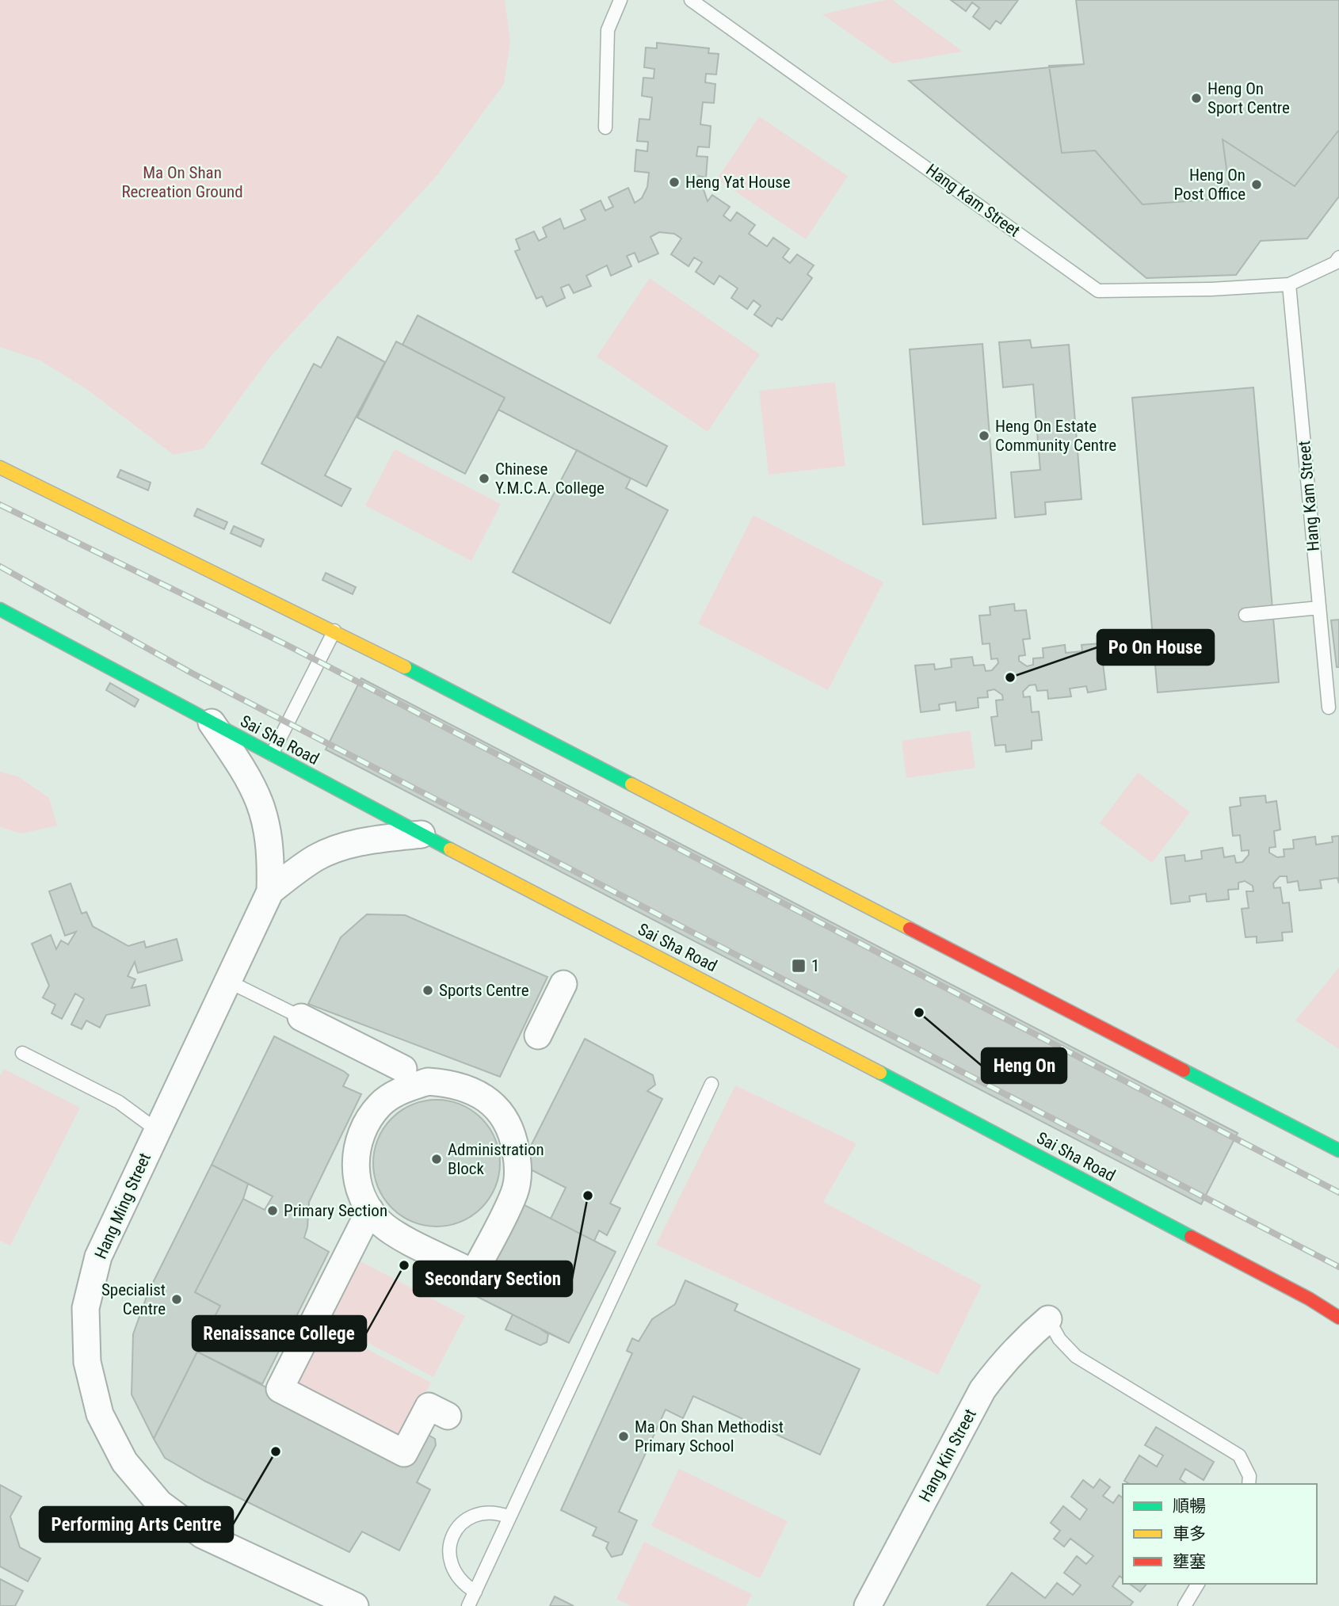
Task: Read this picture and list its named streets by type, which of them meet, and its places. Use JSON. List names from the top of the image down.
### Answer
{
  "streets": {
    "main road": ["Sai Sha Road"],
    "street": ["Hang Ming Street", "Hang Kin Street"],
    "lane": ["Hang Kam Street"]
  },
  "crossings": [
    ["Sai Sha Road", "Hang Ming Street"]
  ],
  "parks": ["Ma On Shan Recreation Ground"],
  "places": {
    "other": [
      "Heng On Sport Centre",
      "Heng Yat House",
      "Heng On Post Office",
      "Heng On Estate Community Centre",
      "Chinese Y.M.C.A. College",
      "Po On House",
      "Sports Centre",
      "Heng On",
      "Administration Block",
      "Secondary Section",
      "Primary Section",
      "Renaissance College",
      "Specialist Centre",
      "Ma On Shan Methodist Primary School",
      "Performing Arts Centre"
    ],
    "transit": ["1"]
  },
  "legend": ["順暢", "車多", "壅塞"]
}
